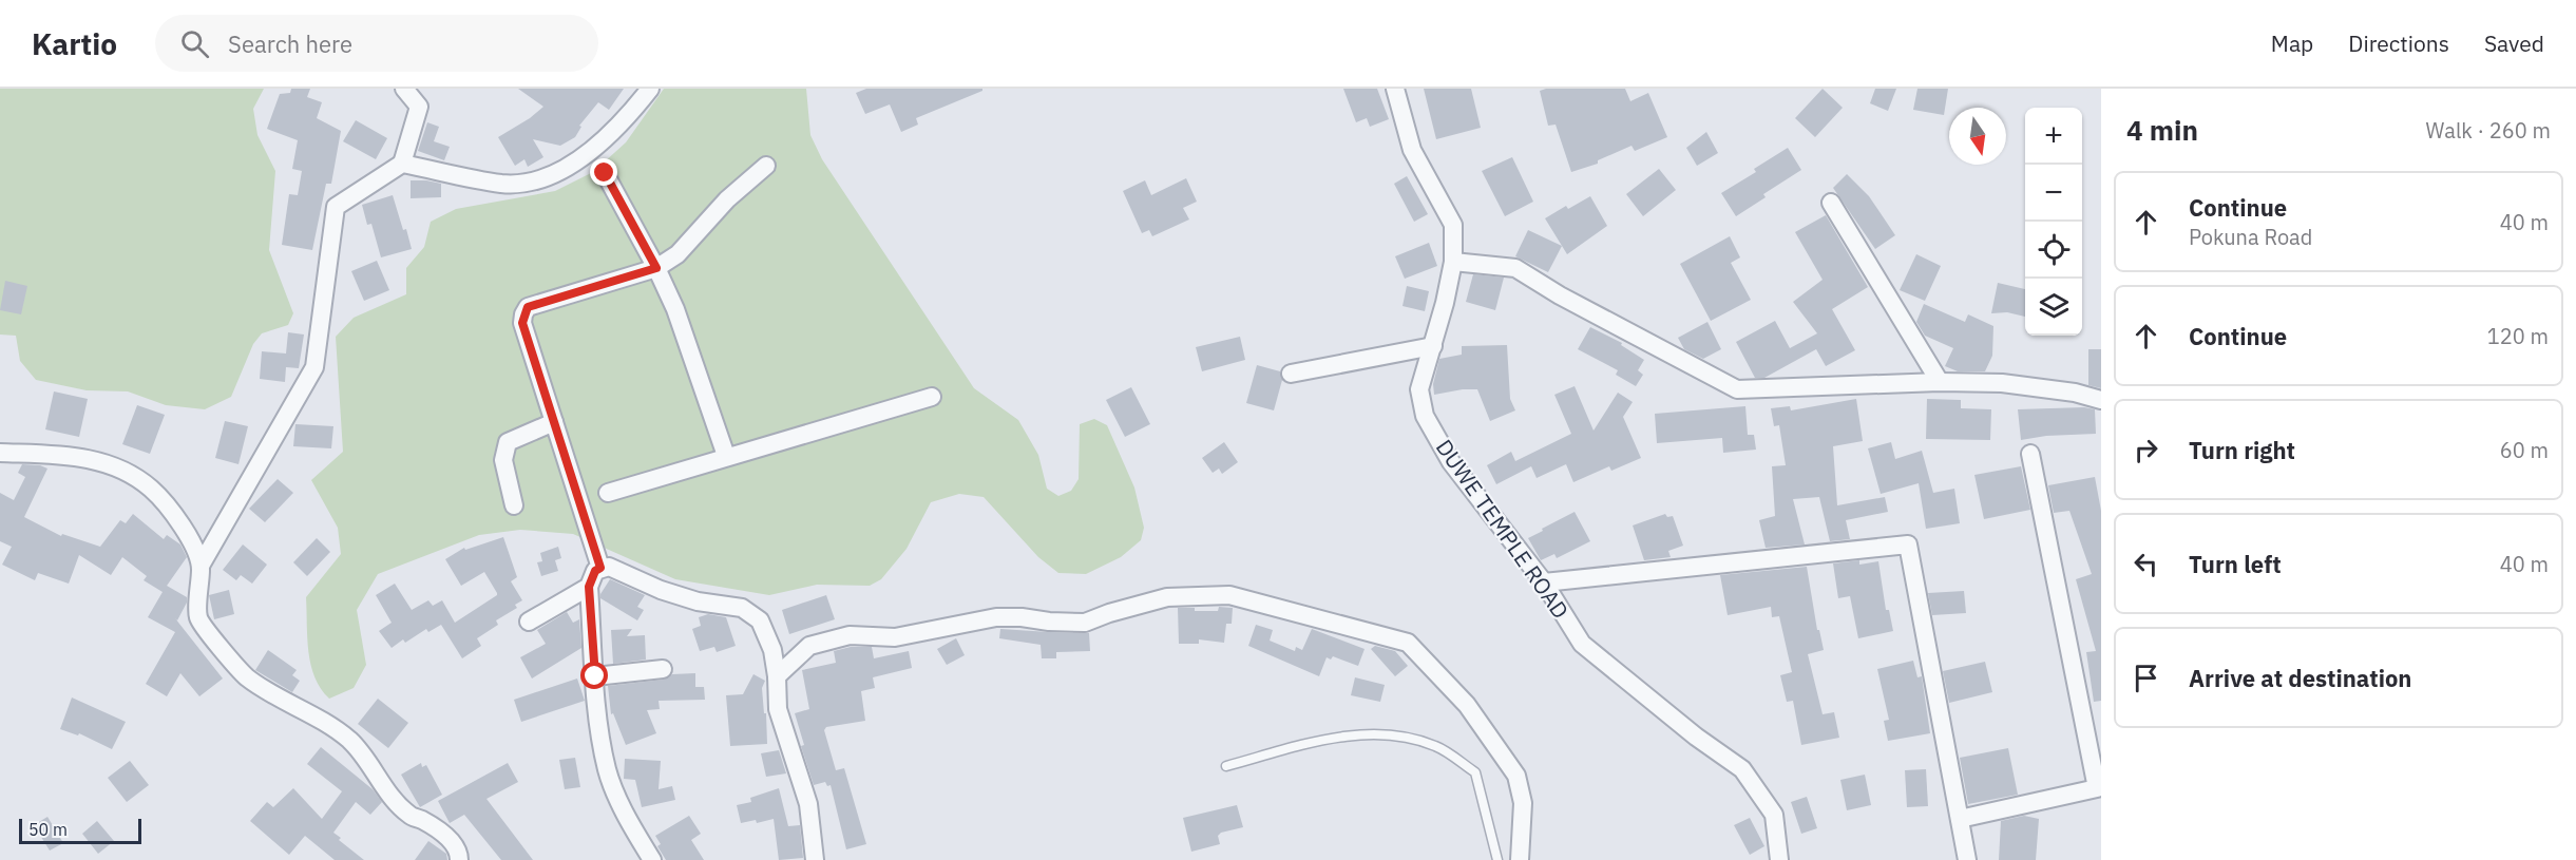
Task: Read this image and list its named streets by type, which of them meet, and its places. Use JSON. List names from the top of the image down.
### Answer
{
  "streets": {
    "street": ["DUWE TEMPLE ROAD"]
  },
  "scale_bar": "50 m",
  "north": "bottom",
  "page": {
    "header": "Kartio",
    "search": "Search here",
    "nav": ["Map", "Directions", "Saved"],
    "heading": ["4 min", "Walk · 260 m"],
    "map_buttons": ["+", "−"],
    "list": [
      ["Continue", "Pokuna Road", "40 m"],
      ["Continue", "120 m"],
      ["Turn right", "60 m"],
      ["Turn left", "40 m"],
      "Arrive at destination"
    ],
    "scale": "50 m"
  }
}
